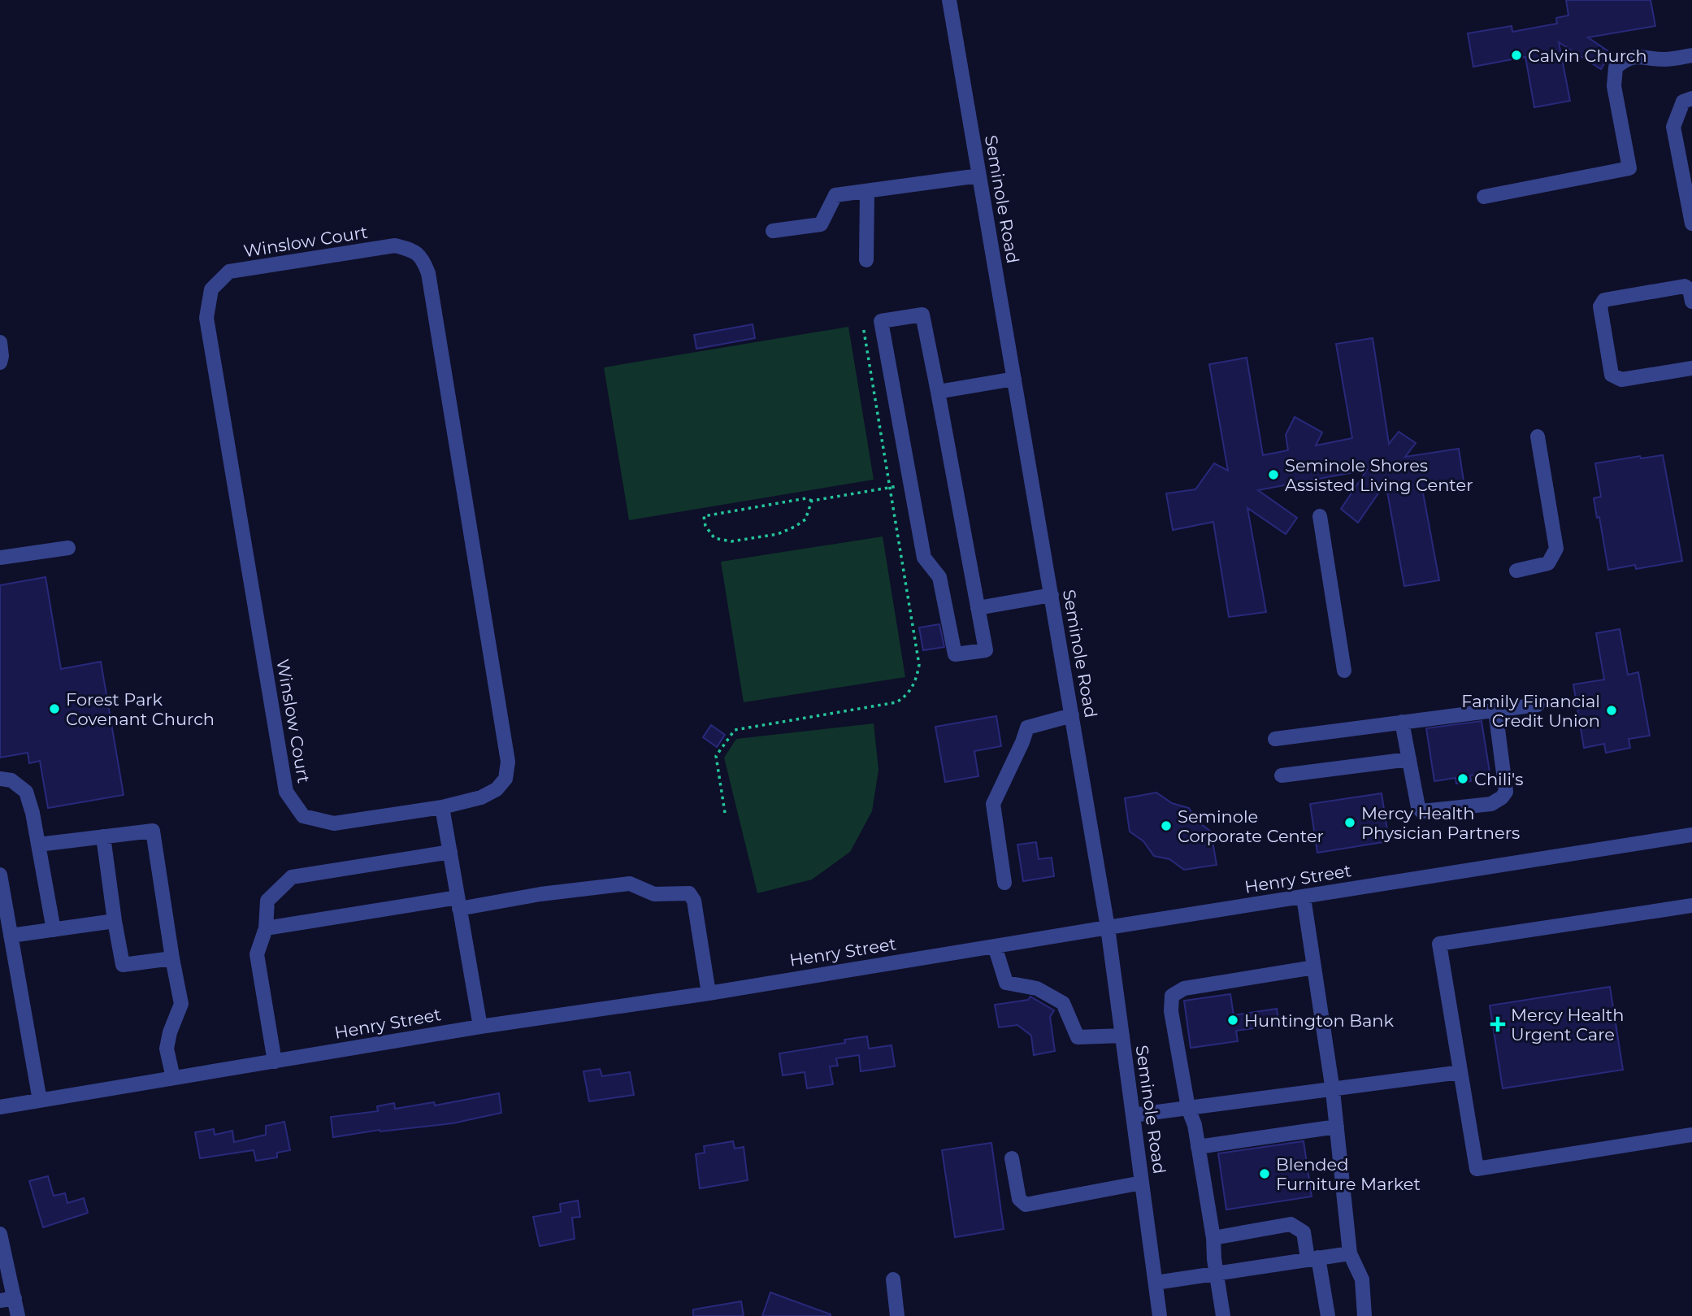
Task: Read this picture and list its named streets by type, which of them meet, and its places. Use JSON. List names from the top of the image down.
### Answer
{
  "streets": {
    "street": ["Seminole Road", "Winslow Court", "Henry Street"]
  },
  "crossings": [
    ["Seminole Road", "Henry Street"]
  ],
  "places": {
    "other": [
      "Calvin Church",
      "Seminole Shores Assisted Living Center",
      "Forest Park Covenant Church",
      "Family Financial Credit Union",
      "Chili's",
      "Mercy Health Physician Partners",
      "Seminole Corporate Center",
      "Huntington Bank",
      "Blended Furniture Market"
    ],
    "health": ["Mercy Health Urgent Care"]
  }
}
